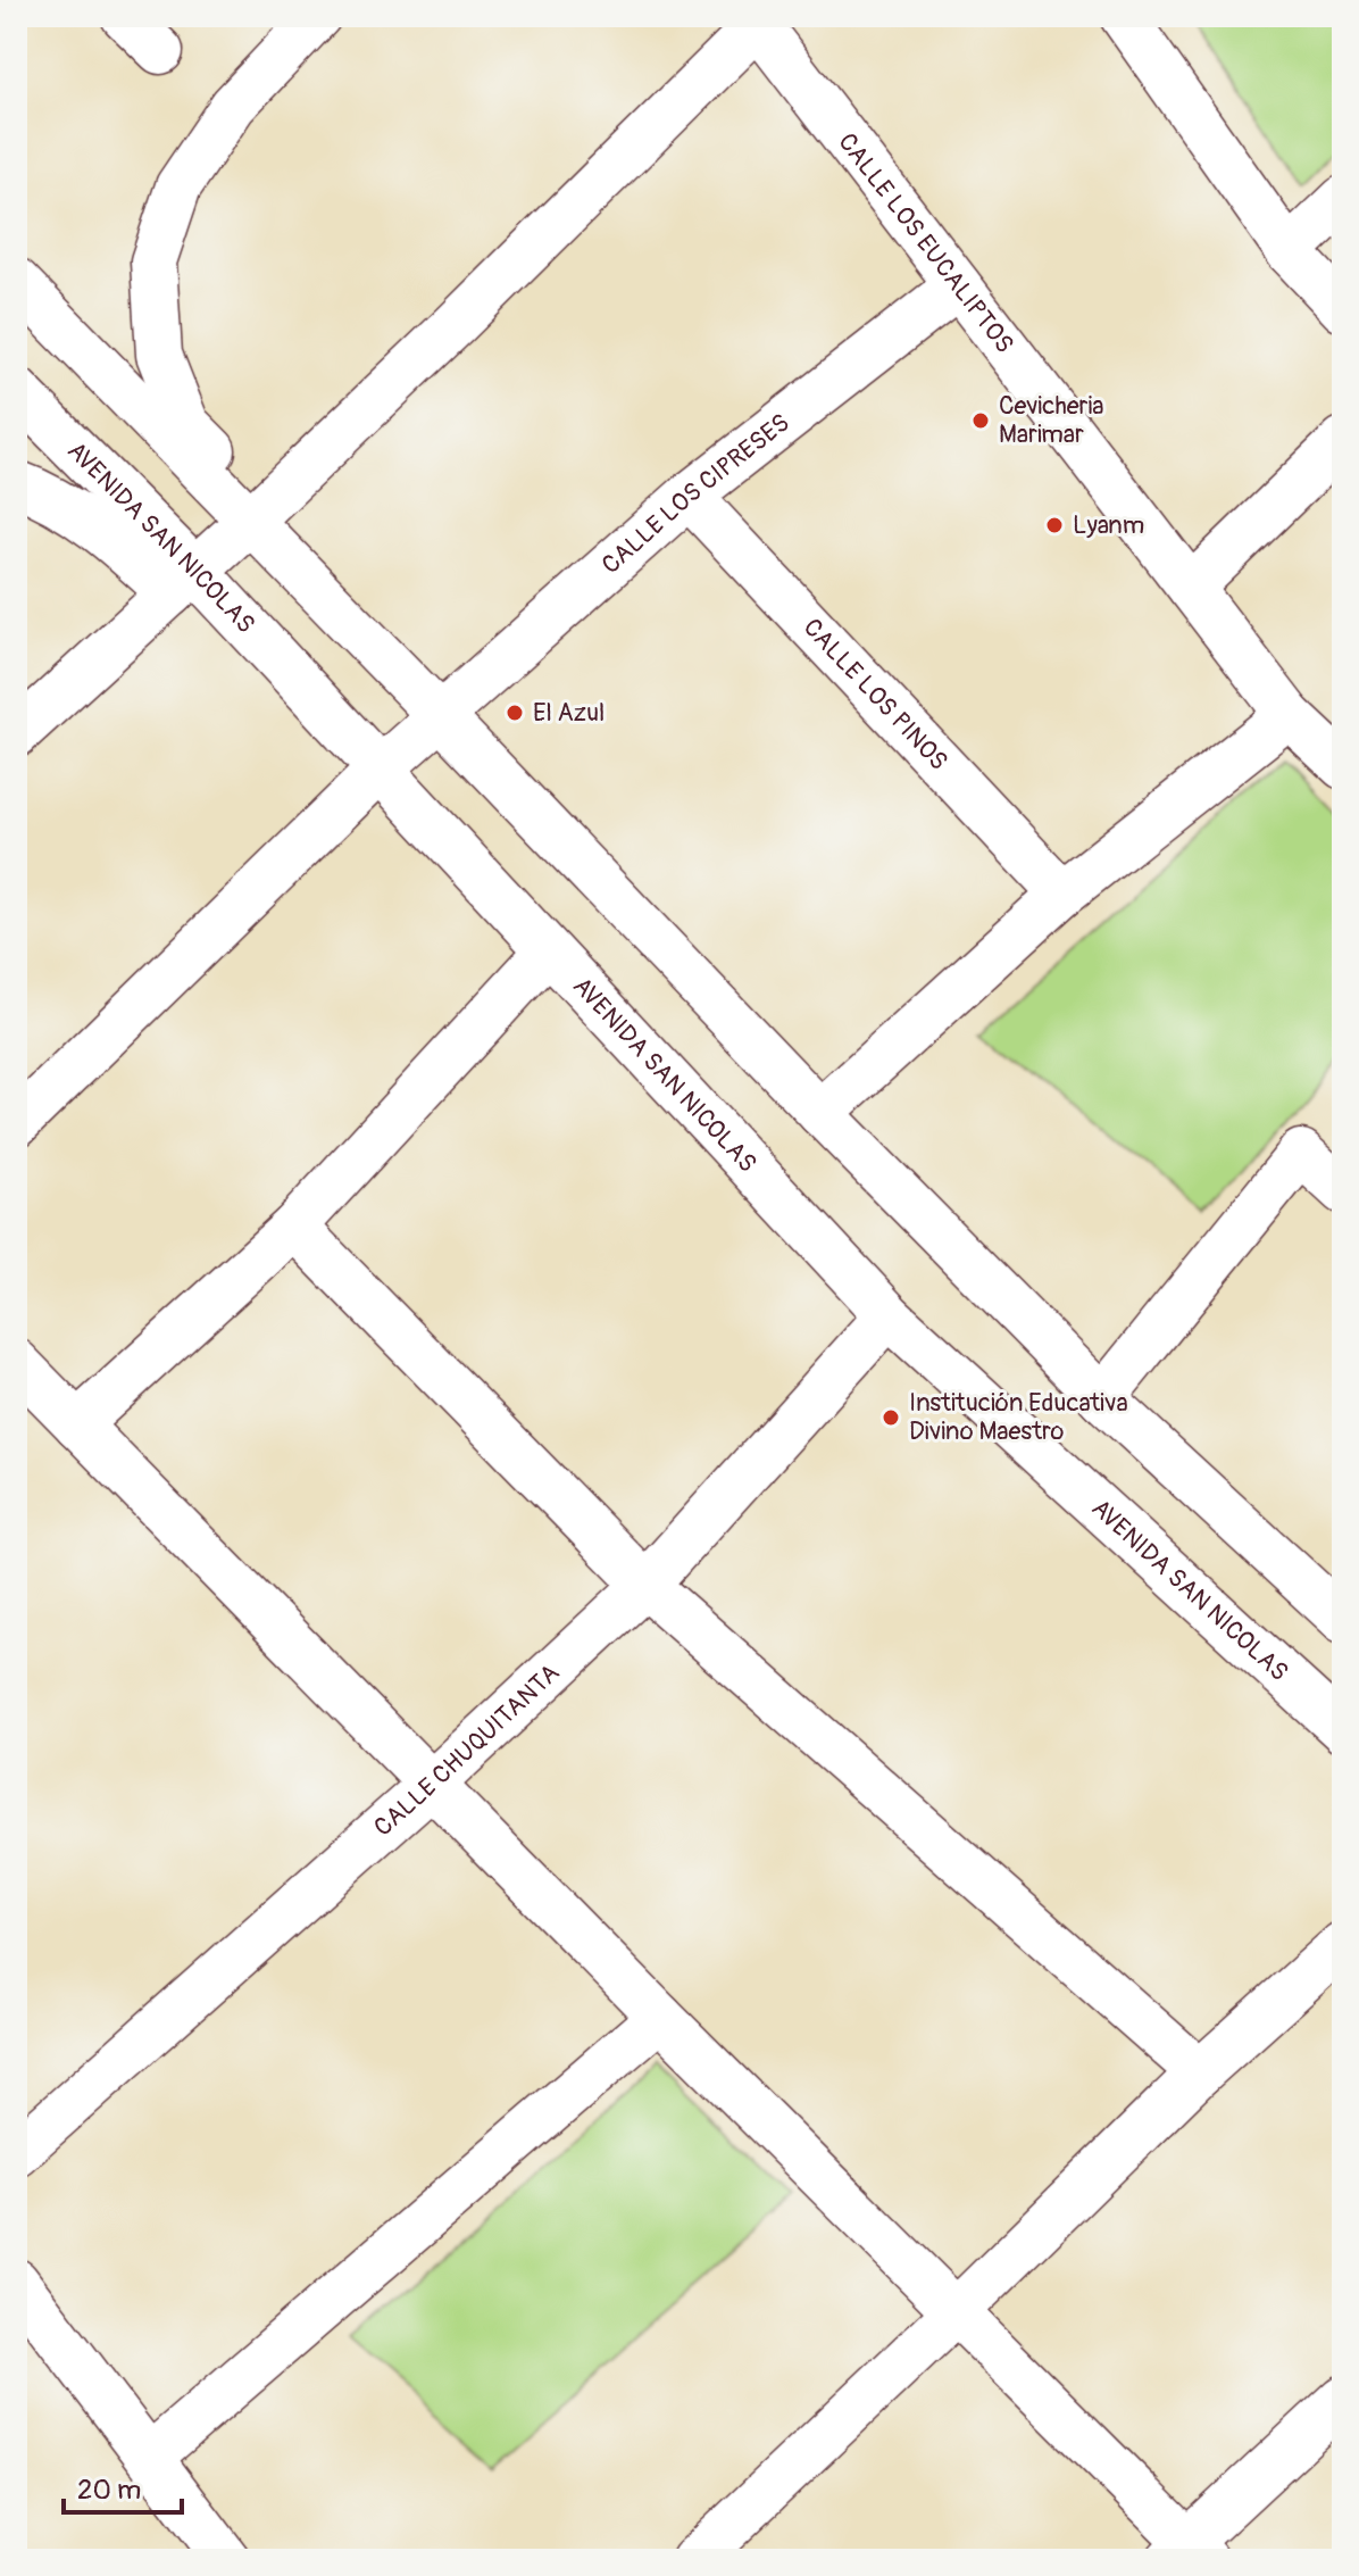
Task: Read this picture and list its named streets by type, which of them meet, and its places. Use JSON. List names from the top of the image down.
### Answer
{
  "streets": {
    "street": [
      "CALLE LOS EUCALIPTOS",
      "CALLE LOS CIPRESES",
      "AVENIDA SAN NICOLAS",
      "CALLE LOS PINOS",
      "CALLE CHUQUITANTA"
    ]
  },
  "crossings": [
    ["CALLE LOS EUCALIPTOS", "CALLE LOS CIPRESES"],
    ["CALLE LOS CIPRESES", "AVENIDA SAN NICOLAS"],
    ["CALLE LOS CIPRESES", "CALLE LOS PINOS"],
    ["AVENIDA SAN NICOLAS", "CALLE CHUQUITANTA"]
  ],
  "places": [
    "Cevicheria Marimar",
    "Lyanm",
    "El Azul",
    "Institución Educativa Divino Maestro"
  ],
  "scale_bar": "20 m"
}
